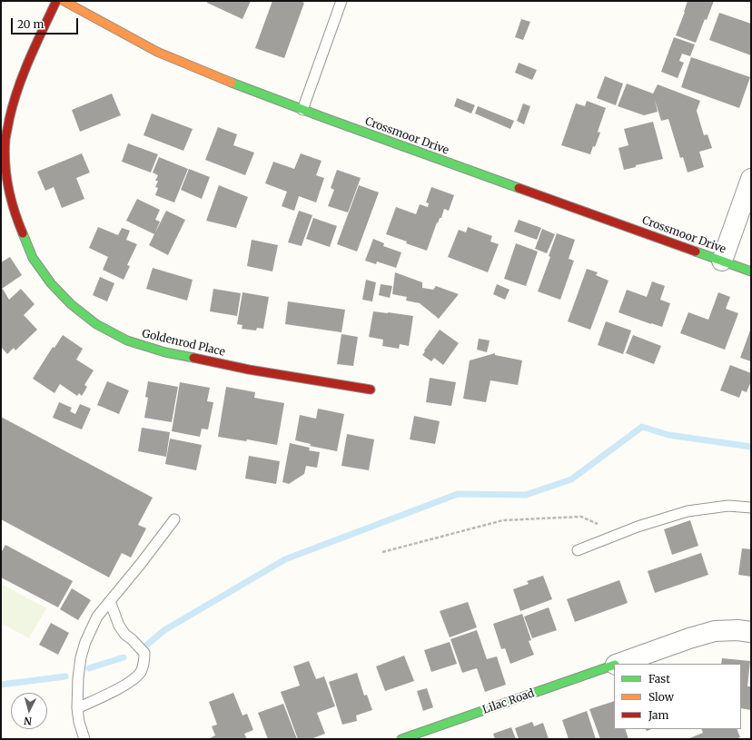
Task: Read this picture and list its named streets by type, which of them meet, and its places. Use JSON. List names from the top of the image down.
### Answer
{
  "streets": {
    "street": ["Crossmoor Drive", "Goldenrod Place", "Lilac Road"]
  },
  "legend": ["Fast", "Slow", "Jam"],
  "scale_bar": "20 m",
  "north": "bottom"
}
